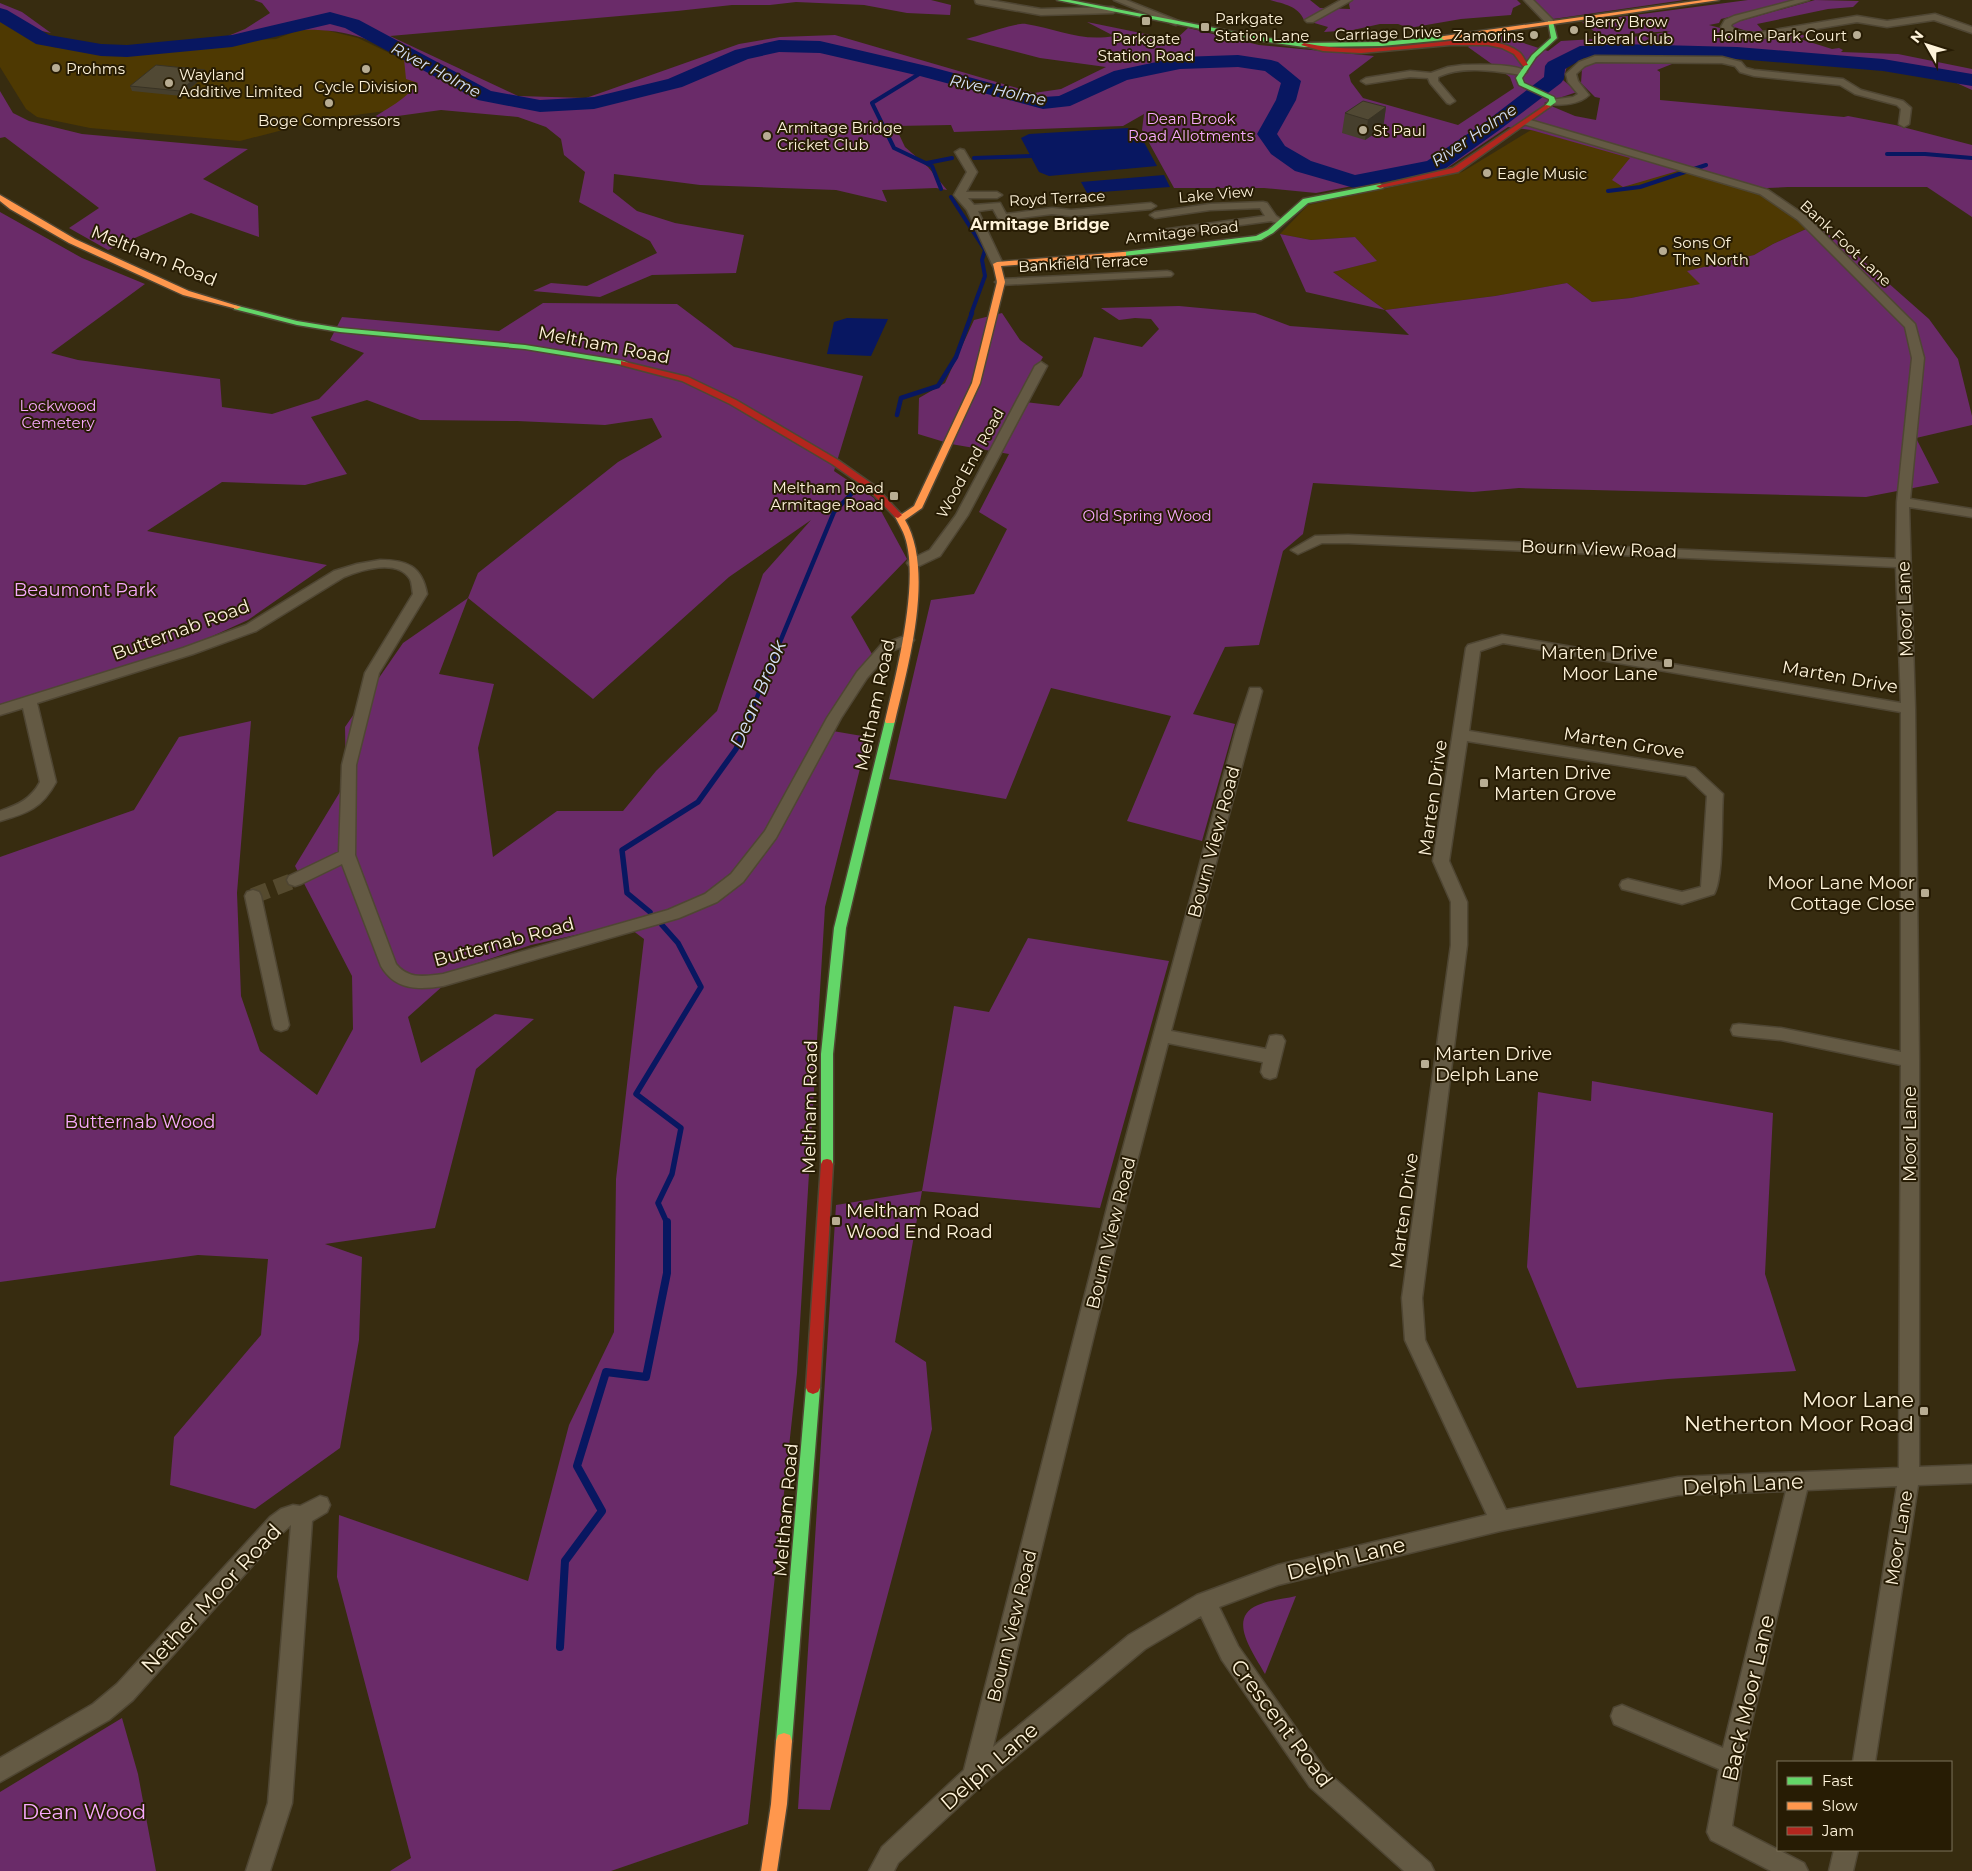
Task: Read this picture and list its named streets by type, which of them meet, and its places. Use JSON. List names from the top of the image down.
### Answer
{
  "streets": {
    "main road": ["Carriage Drive", "Armitage Road", "Meltham Road"],
    "street": [
      "Lake View",
      "Royd Terrace",
      "Bank Foot Lane",
      "Bankfield Terrace",
      "Wood End Road",
      "Bourn View Road",
      "Moor Lane",
      "Butternab Road",
      "Marten Drive",
      "Marten Grove",
      "Delph Lane",
      "Nether Moor Road",
      "Back Moor Lane",
      "Crescent Road"
    ]
  },
  "crossings": [
    ["Lake View", "Royd Terrace"],
    ["Lake View", "Armitage Road"],
    ["Armitage Road", "Bank Foot Lane"],
    ["Bank Foot Lane", "Moor Lane"],
    ["Meltham Road", "Wood End Road"],
    ["Meltham Road", "Butternab Road"],
    ["Bourn View Road", "Moor Lane"],
    ["Bourn View Road", "Delph Lane"],
    ["Moor Lane", "Marten Drive"],
    ["Moor Lane", "Delph Lane"],
    ["Marten Drive", "Marten Grove"],
    ["Marten Drive", "Delph Lane"],
    ["Delph Lane", "Back Moor Lane"],
    ["Delph Lane", "Crescent Road"]
  ],
  "districts": ["Armitage Bridge"],
  "water": ["River Holme", "Dean Brook"],
  "parks": [
    "Dean Brook Road Allotments",
    "Lockwood Cemetery",
    "Old Spring Wood",
    "Beaumont Park",
    "Butternab Wood",
    "Dean Wood"
  ],
  "places": {
    "transit": [
      "Parkgate Station Road",
      "Parkgate Station Lane",
      "Meltham Road Armitage Road",
      "Marten Drive Moor Lane",
      "Marten Drive Marten Grove",
      "Moor Lane Moor Cottage Close",
      "Marten Drive Delph Lane",
      "Meltham Road Wood End Road",
      "Moor Lane Netherton Moor Road"
    ],
    "other": [
      "Berry Brow Liberal Club",
      "Zamorins",
      "Holme Park Court",
      "Prohms",
      "Cycle Division",
      "Wayland Additive Limited",
      "Boge Compressors",
      "St Paul",
      "Armitage Bridge Cricket Club",
      "Eagle Music",
      "Sons Of The North"
    ]
  },
  "legend": ["Fast", "Slow", "Jam"],
  "north": "top left"
}
